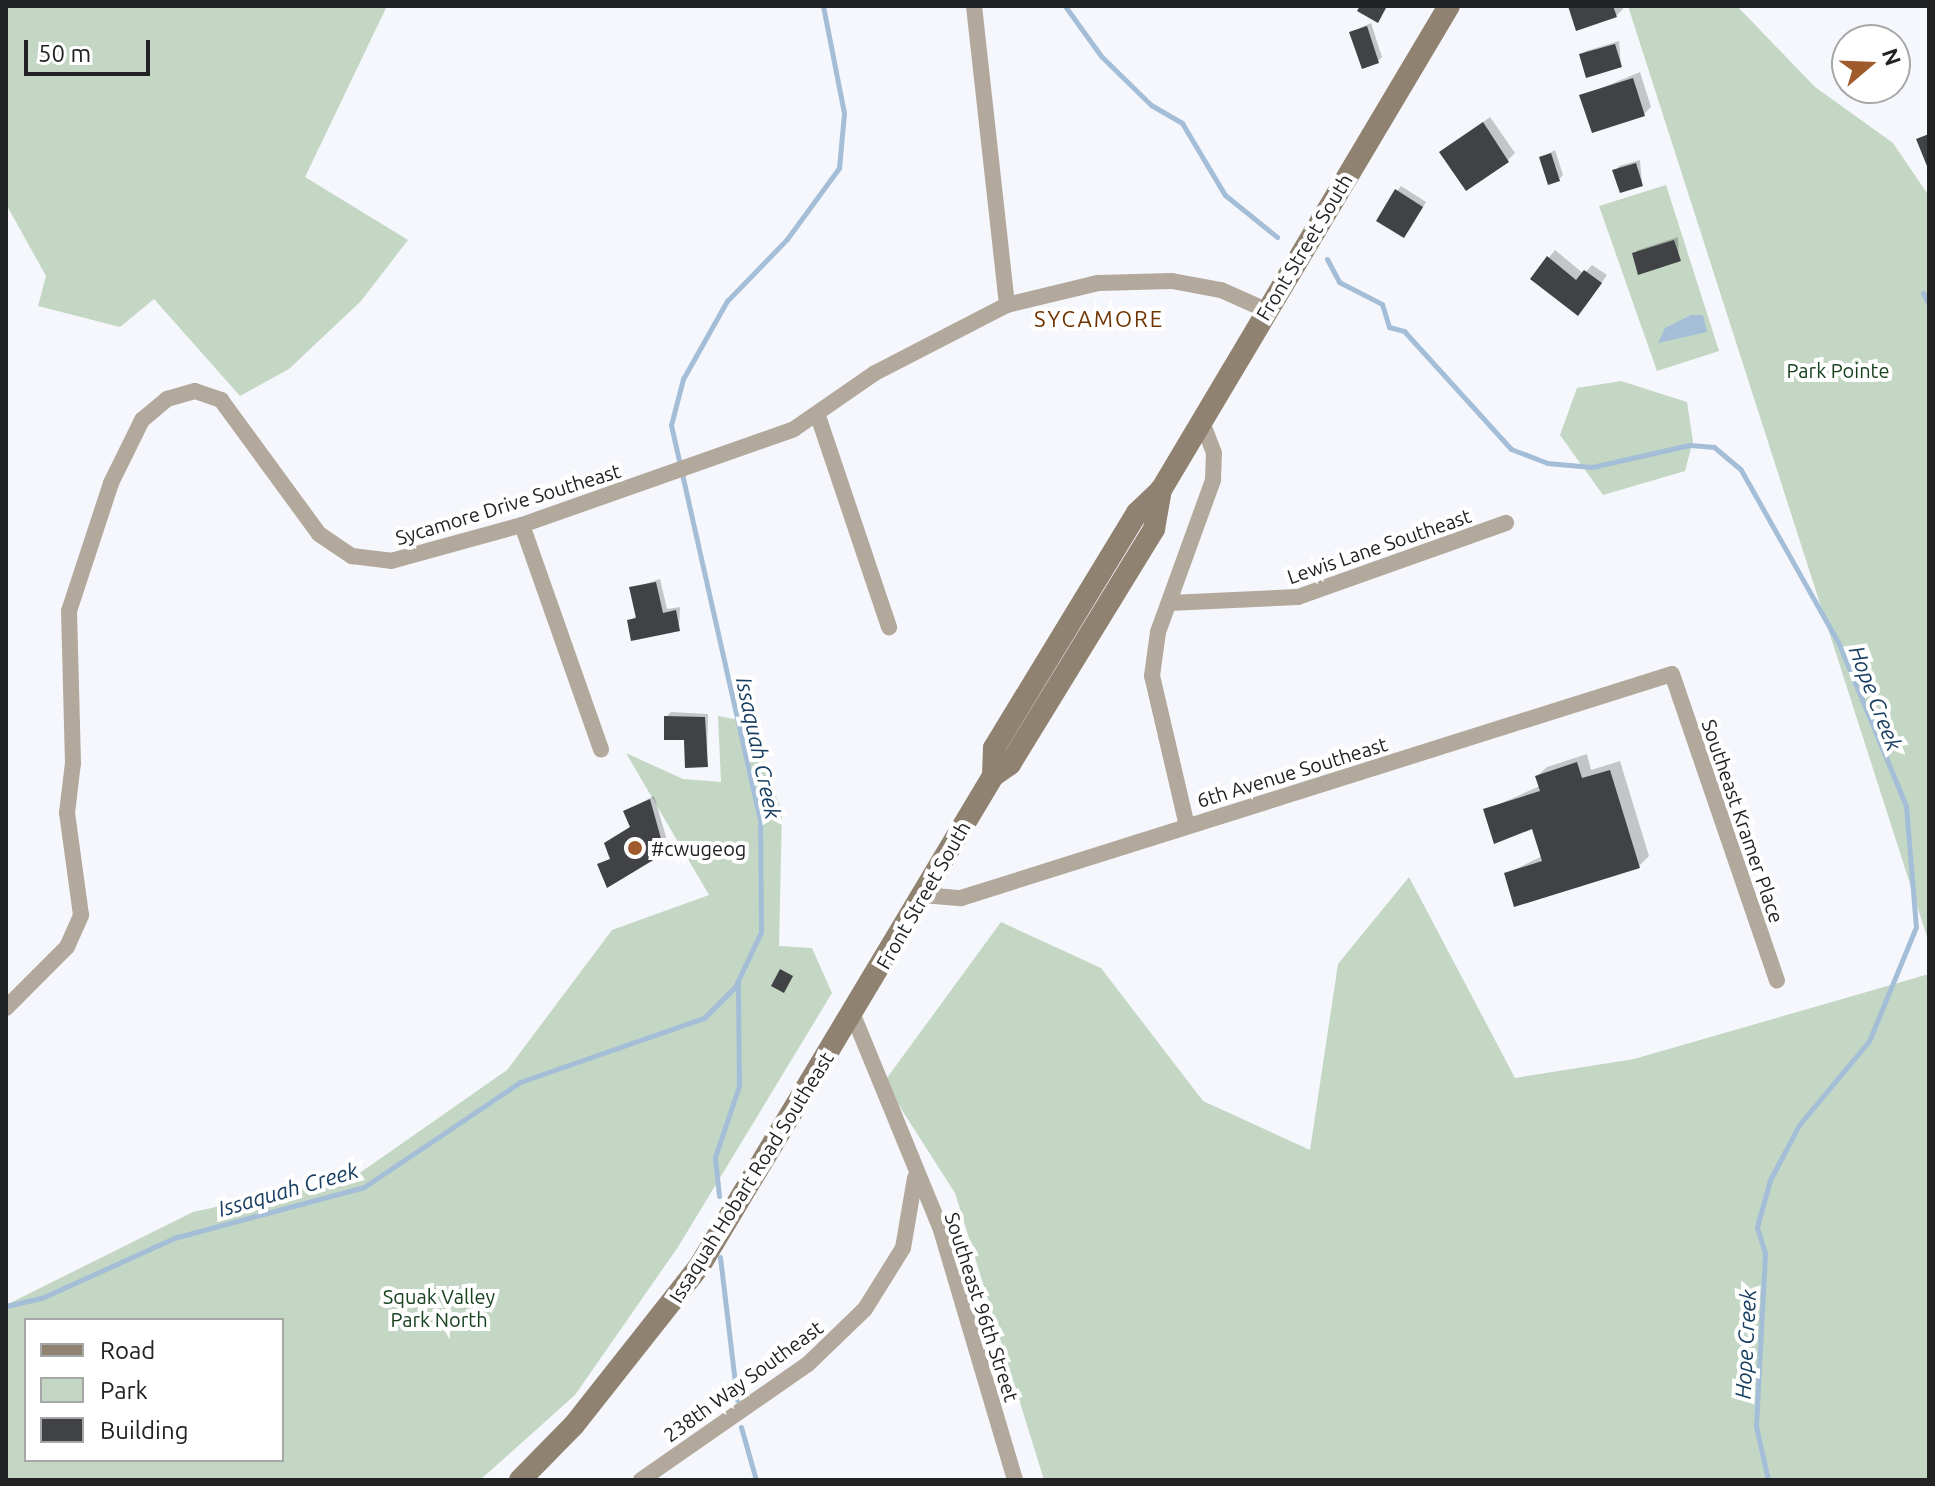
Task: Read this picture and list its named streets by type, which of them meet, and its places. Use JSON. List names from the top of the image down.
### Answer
{
  "streets": {
    "main road": ["Front Street South", "Issaquah Hobart Road Southeast"],
    "street": [
      "Sycamore Drive Southeast",
      "Lewis Lane Southeast",
      "6th Avenue Southeast",
      "Southeast Kramer Place",
      "Southeast 96th Street",
      "238th Way Southeast"
    ]
  },
  "crossings": [
    ["Front Street South", "Sycamore Drive Southeast"],
    ["Front Street South", "6th Avenue Southeast"],
    ["Front Street South", "Issaquah Hobart Road Southeast"],
    ["Front Street South", "Southeast 96th Street"],
    ["6th Avenue Southeast", "Southeast Kramer Place"],
    ["Issaquah Hobart Road Southeast", "Southeast 96th Street"],
    ["Southeast 96th Street", "238th Way Southeast"]
  ],
  "districts": ["SYCAMORE"],
  "water": ["Hope Creek", "Issaquah Creek"],
  "parks": ["Park Pointe", "Squak Valley Park North"],
  "places": ["#cwugeog"],
  "legend": ["Road", "Park", "Building"],
  "scale_bar": "50 m",
  "north": "right"
}
